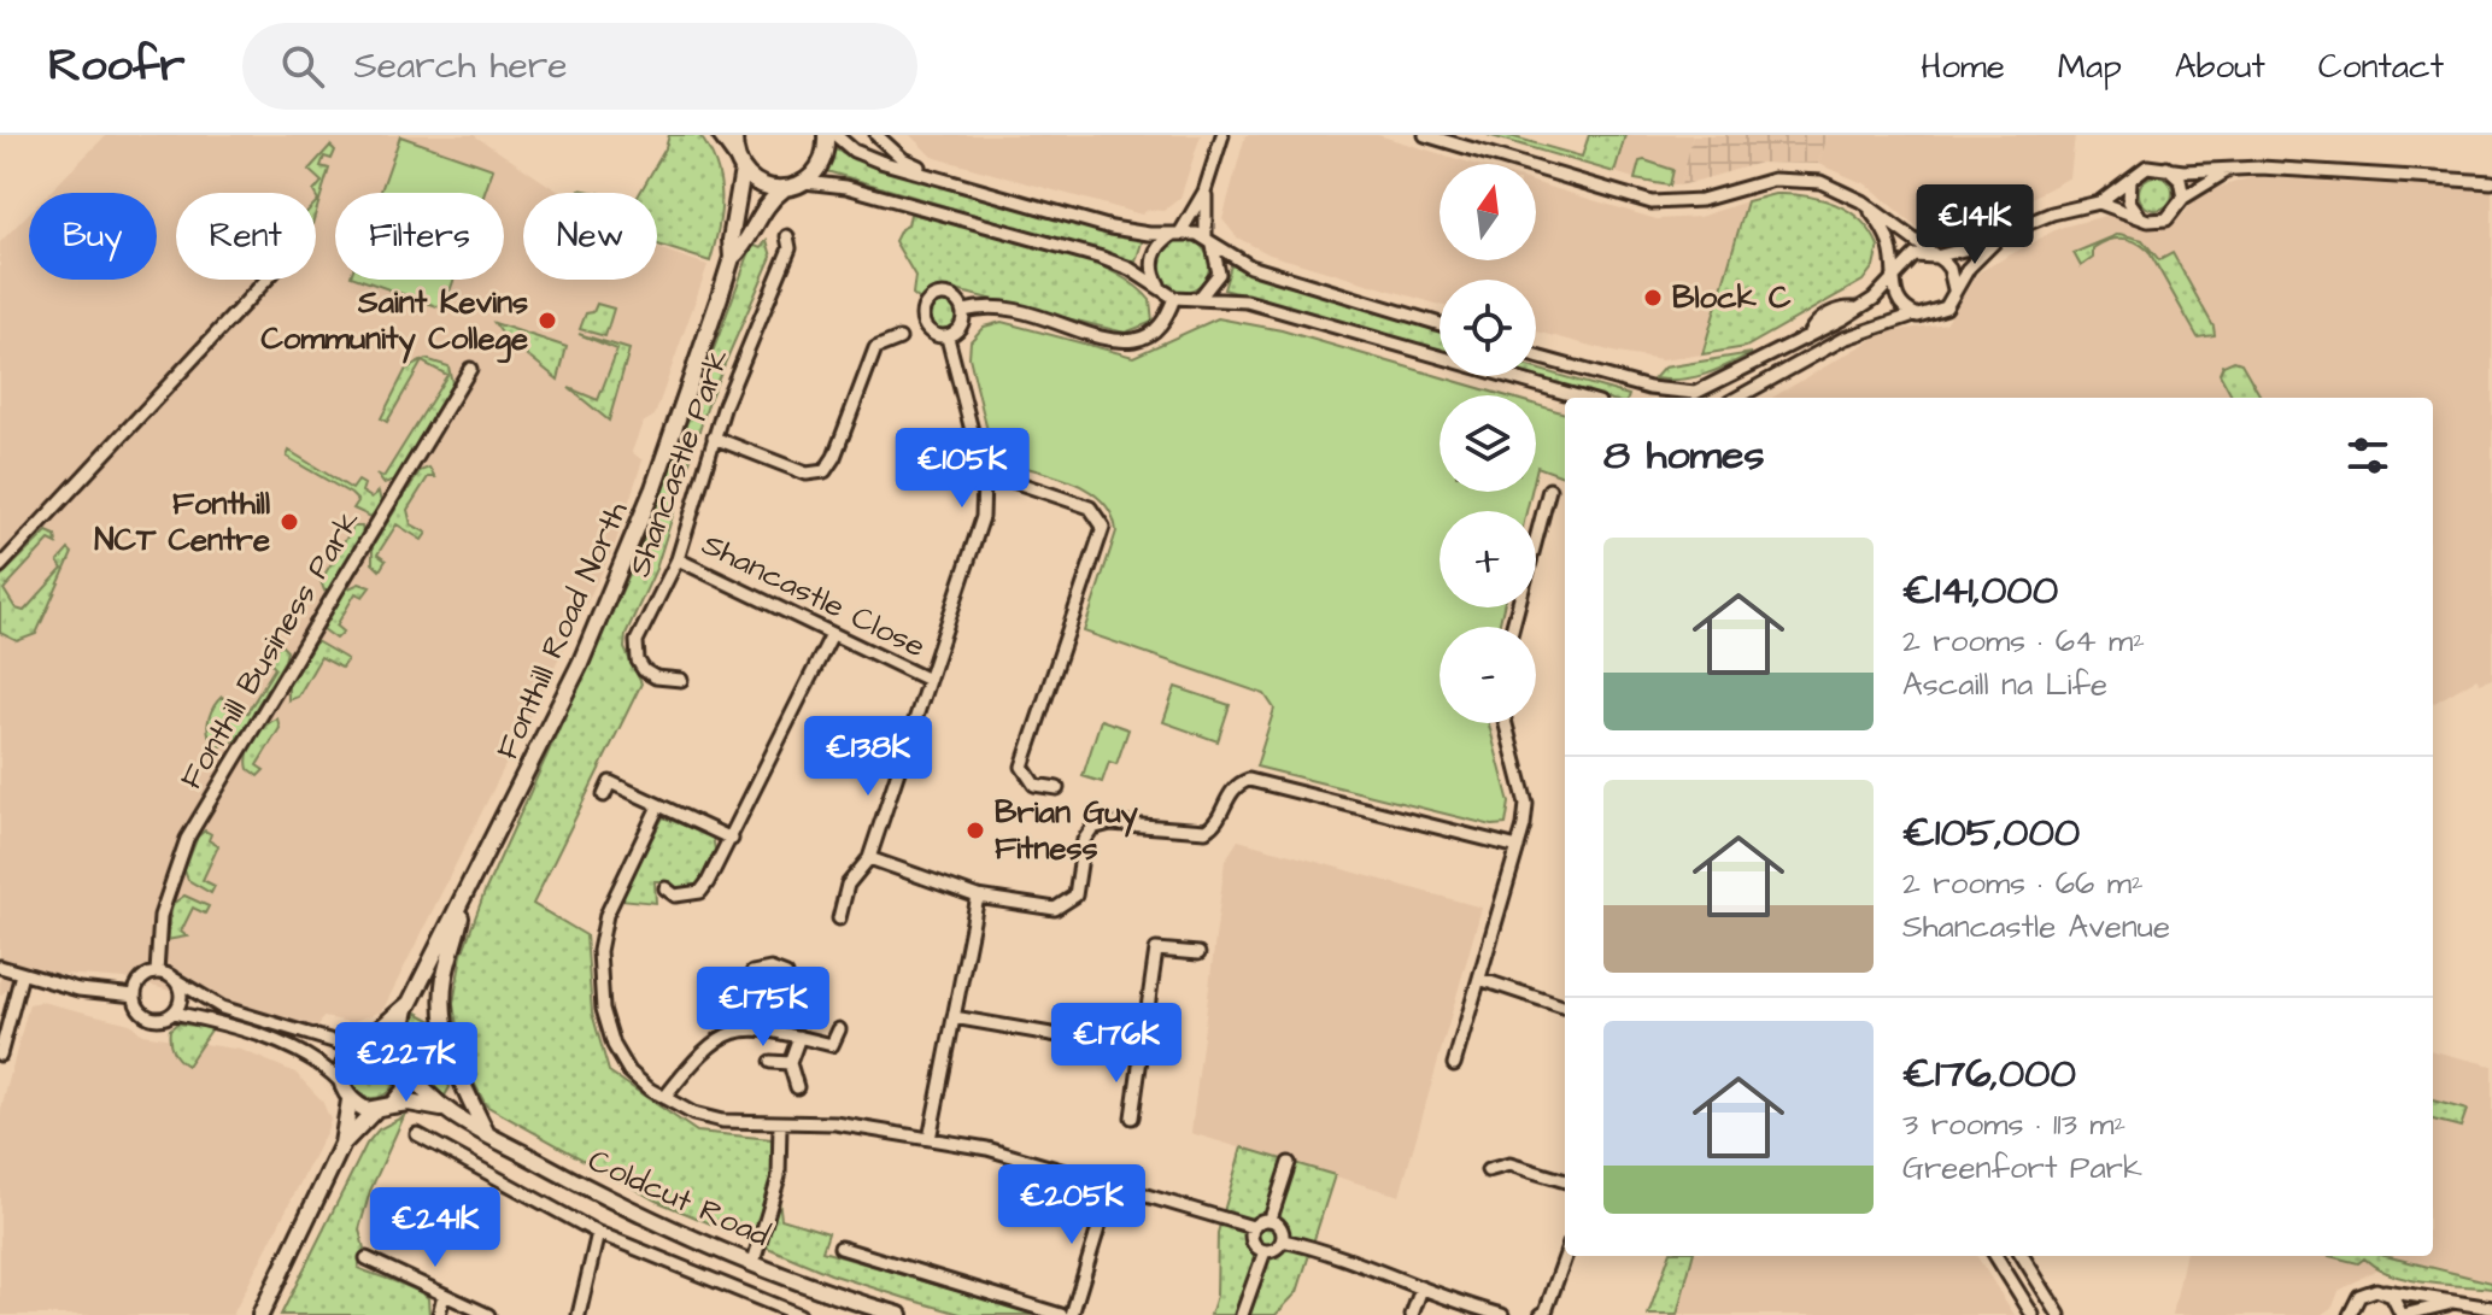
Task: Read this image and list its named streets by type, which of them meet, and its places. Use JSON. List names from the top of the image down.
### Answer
{
  "streets": {
    "main road": ["Fonthill Road North", "Coldcut Road"],
    "street": ["Shancastle Park", "Shancastle Close", "Fonthill Business Park"]
  },
  "crossings": [
    ["Shancastle Park", "Shancastle Close"]
  ],
  "places": [
    "Block C",
    "Saint Kevins Community College",
    "Fonthill NCT Centre",
    "Brian Guy Fitness"
  ],
  "north": "top",
  "page": {
    "header": "Roofr",
    "search": "Search here",
    "nav": [
      "Home",
      "Map",
      "About",
      "Contact"
    ],
    "map_buttons": ["+", "−"],
    "price": [
      "€141K",
      "€105K",
      "€138K",
      "€175K",
      "€176K",
      "€227K",
      "€205K",
      "€241K"
    ],
    "chip": [
      "Buy",
      "Rent",
      "Filters",
      "New"
    ],
    "heading": "8 homes",
    "list": [
      {
        "name": "€141,000",
        "note": "2 rooms · 64 m² · Ascaill na Life"
      },
      {
        "name": "€105,000",
        "note": "2 rooms · 66 m² · Shancastle Avenue"
      },
      {
        "name": "€176,000",
        "note": "3 rooms · 113 m² · Greenfort Park"
      }
    ]
  }
}
